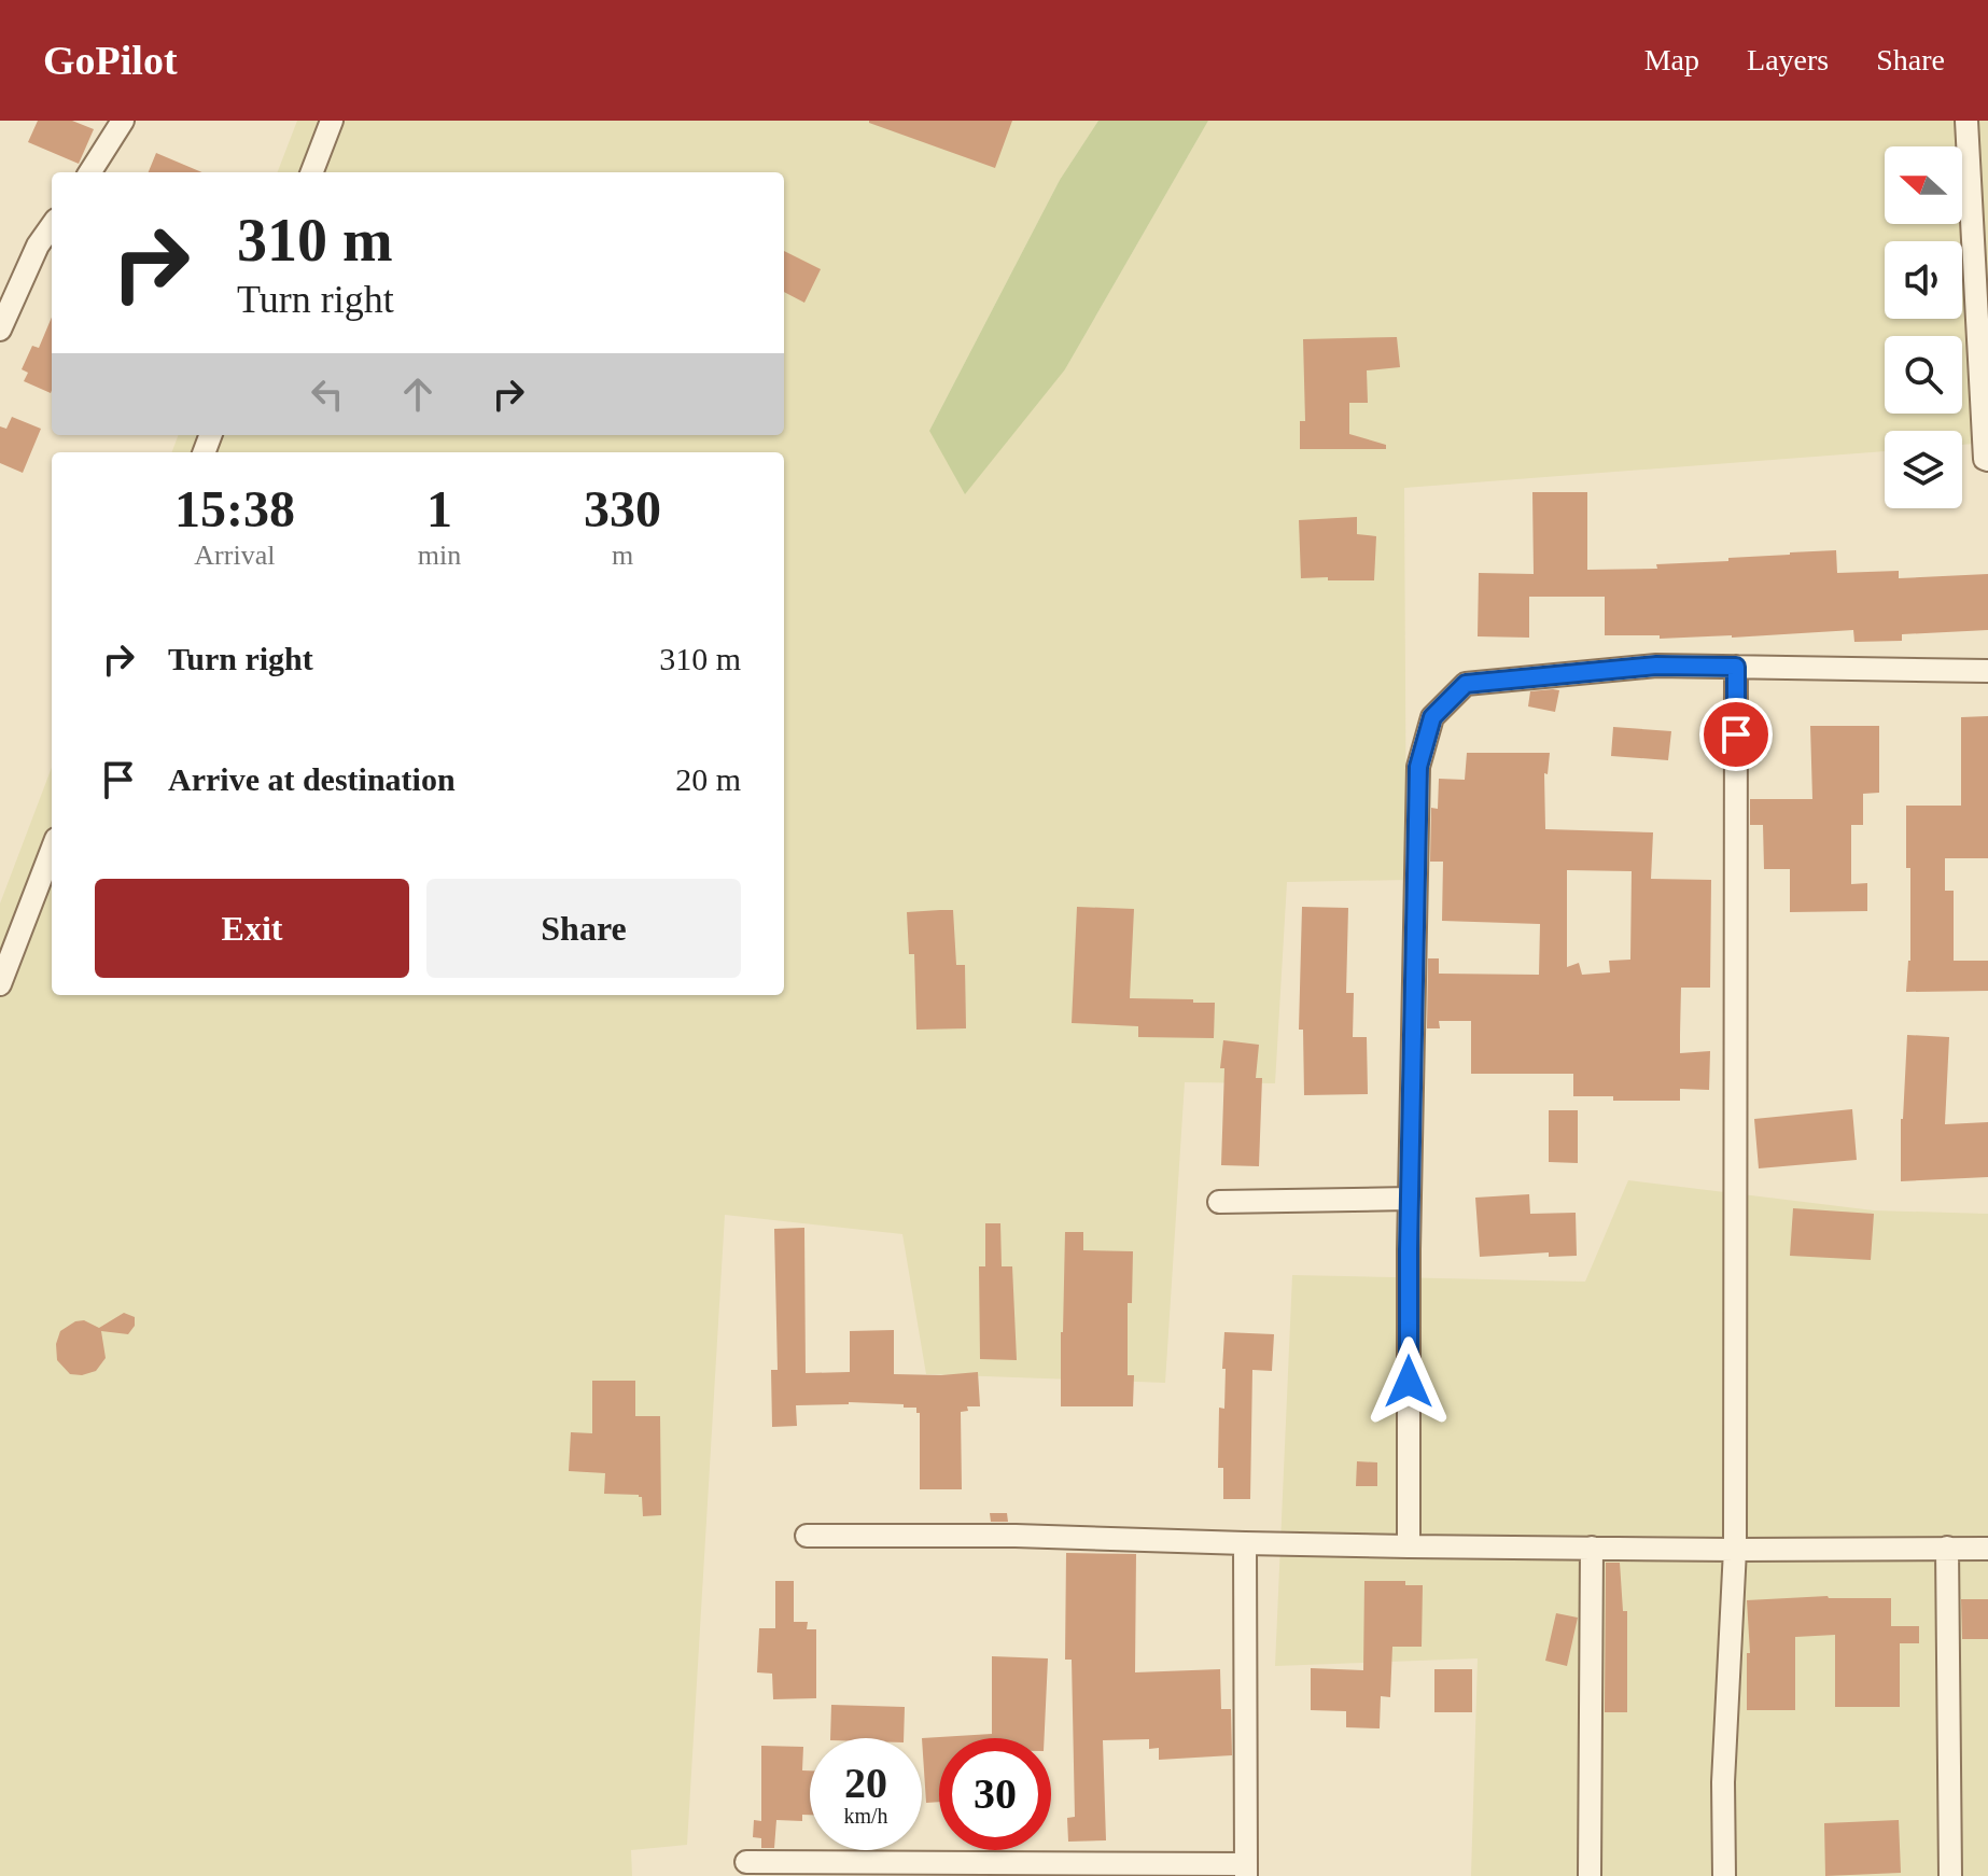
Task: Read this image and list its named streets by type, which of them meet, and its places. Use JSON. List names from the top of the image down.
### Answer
{
  "north": "left",
  "page": {
    "header": "GoPilot",
    "nav": ["Map", "Layers", "Share"],
    "turn": ["310 m", "Turn right"],
    "eta": [
      "15:38",
      "Arrival",
      "1",
      "min",
      "330",
      "m"
    ],
    "list": [
      {
        "name": "Turn right",
        "value": "310 m"
      },
      {
        "name": "Arrive at destination",
        "value": "20 m"
      }
    ],
    "buttons": ["Exit", "Share"],
    "speed": "20 km/h",
    "limit": "30"
  }
}
